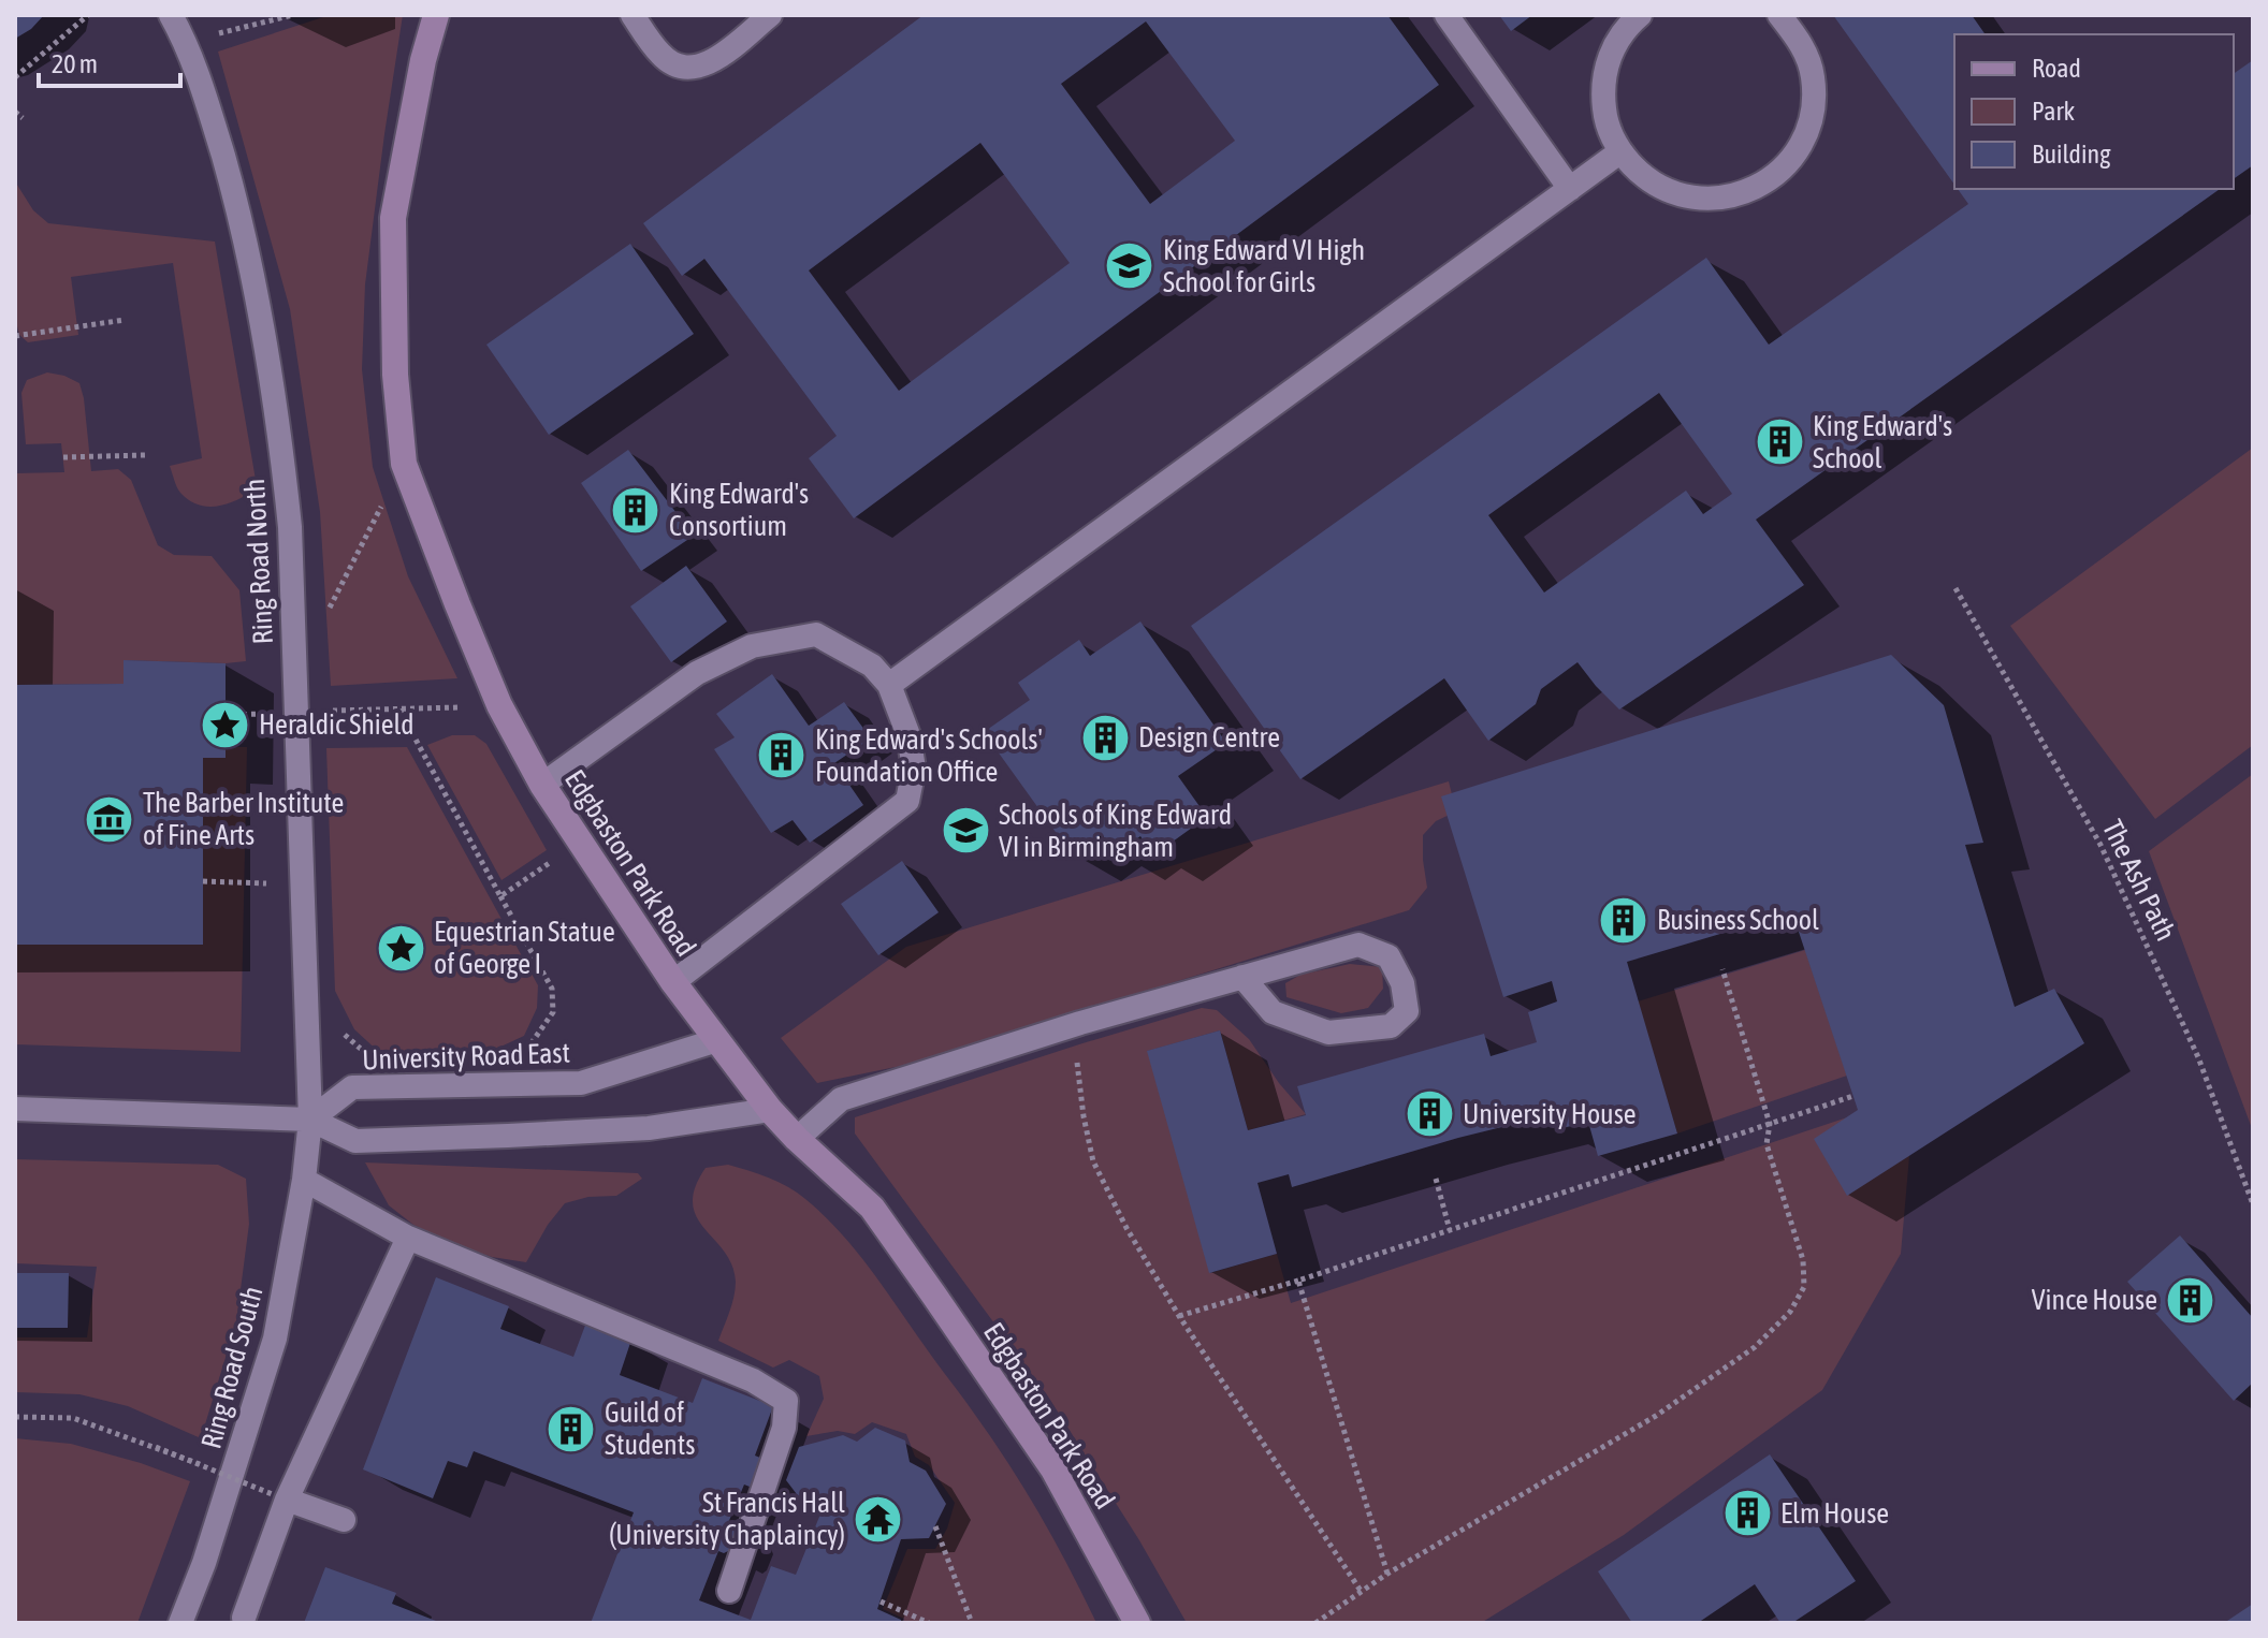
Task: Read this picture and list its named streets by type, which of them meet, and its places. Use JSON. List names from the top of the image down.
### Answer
{
  "streets": {
    "street": ["Edgbaston Park Road"],
    "lane": ["Ring Road North", "University Road East", "Ring Road South"],
    "path": ["The Ash Path"]
  },
  "crossings": [
    ["Ring Road North", "University Road East"],
    ["Ring Road North", "Ring Road South"],
    ["Edgbaston Park Road", "University Road East"],
    ["University Road East", "Ring Road South"]
  ],
  "places": {
    "school or university": ["King Edward VI High School for Girls", "Schools of King Edward VI in Birmingham"],
    "building": [
      "King Edward's School",
      "King Edward's Consortium",
      "Design Centre",
      "King Edward's Schools' Foundation Office",
      "Business School",
      "University House",
      "Vince House",
      "Guild of Students",
      "Elm House"
    ],
    "place": ["Heraldic Shield", "Equestrian Statue of George I"],
    "museum": ["The Barber Institute of Fine Arts"],
    "temple": ["St Francis Hall (University Chaplaincy)"]
  },
  "legend": ["Road", "Park", "Building"],
  "scale_bar": "20 m"
}
